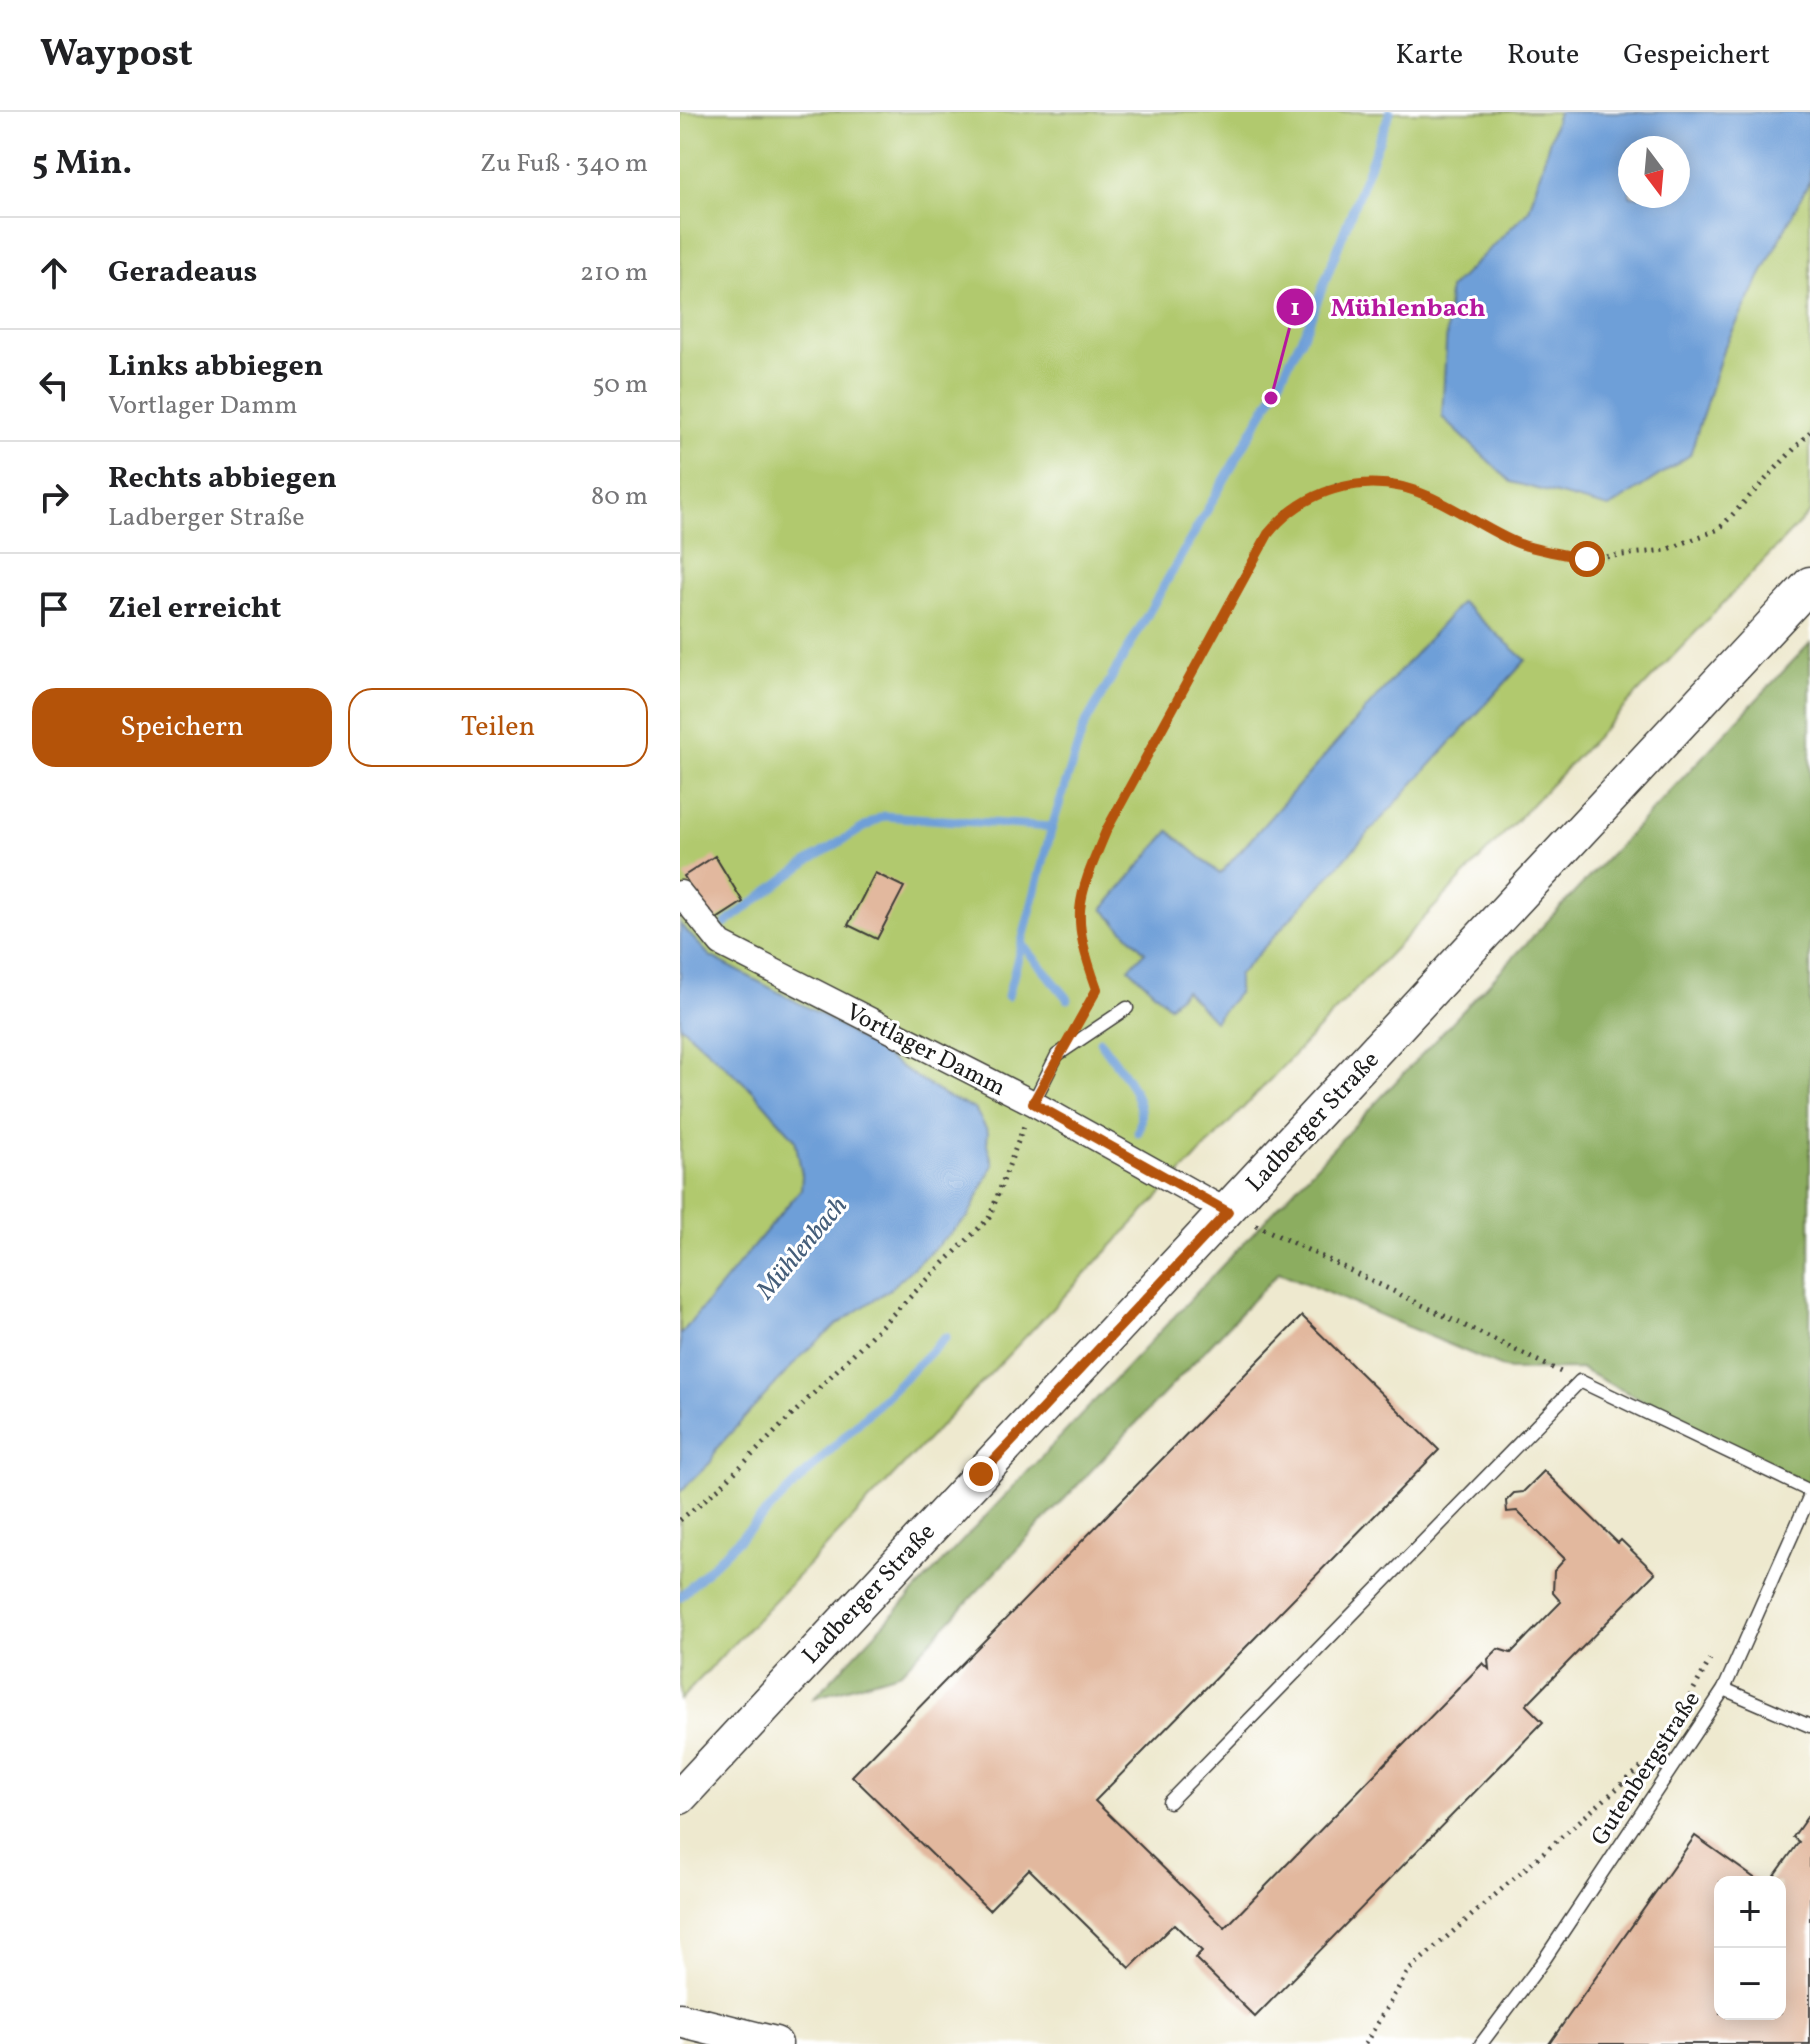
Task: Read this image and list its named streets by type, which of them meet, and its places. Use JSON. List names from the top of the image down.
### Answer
{
  "streets": {
    "main road": ["Ladberger Straße"],
    "street": ["Vortlager Damm"],
    "lane": ["Gutenbergstraße"]
  },
  "crossings": [
    ["Vortlager Damm", "Ladberger Straße"]
  ],
  "water": ["Mühlenbach"],
  "places": ["Mühlenbach"],
  "north": "bottom",
  "page": {
    "header": "Waypost",
    "nav": ["Karte", "Route", "Gespeichert"],
    "heading": ["5 Min.", "Zu Fuß · 340 m"],
    "list": [
      ["Geradeaus", "210 m"],
      ["Links abbiegen", "Vortlager Damm", "50 m"],
      ["Rechts abbiegen", "Ladberger Straße", "80 m"],
      "Ziel erreicht"
    ],
    "buttons": ["Speichern", "Teilen"],
    "map_buttons": ["+", "−"]
  }
}
